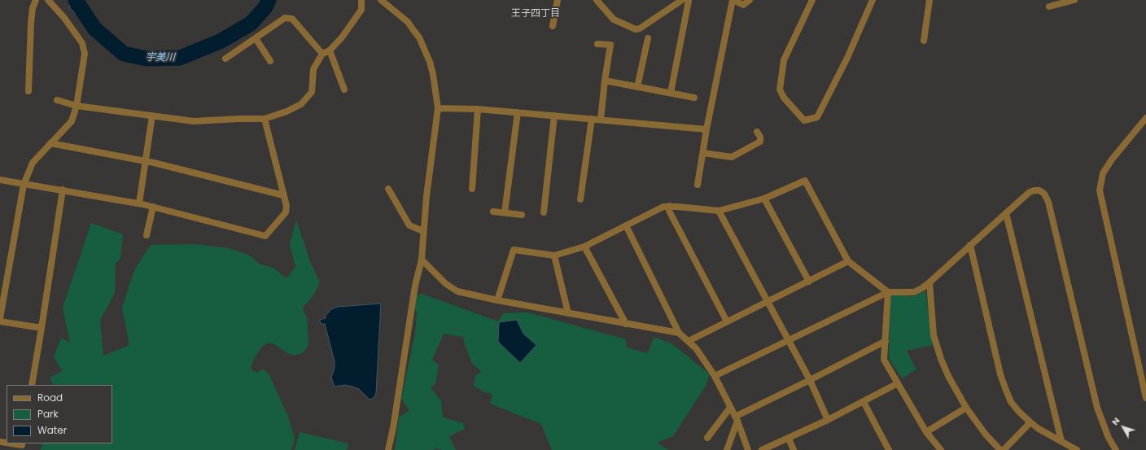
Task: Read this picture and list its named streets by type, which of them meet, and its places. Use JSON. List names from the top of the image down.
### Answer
{
  "districts": ["王子四丁目"],
  "water": ["宇美川"],
  "legend": ["Road", "Park", "Water"],
  "north": "top left"
}
